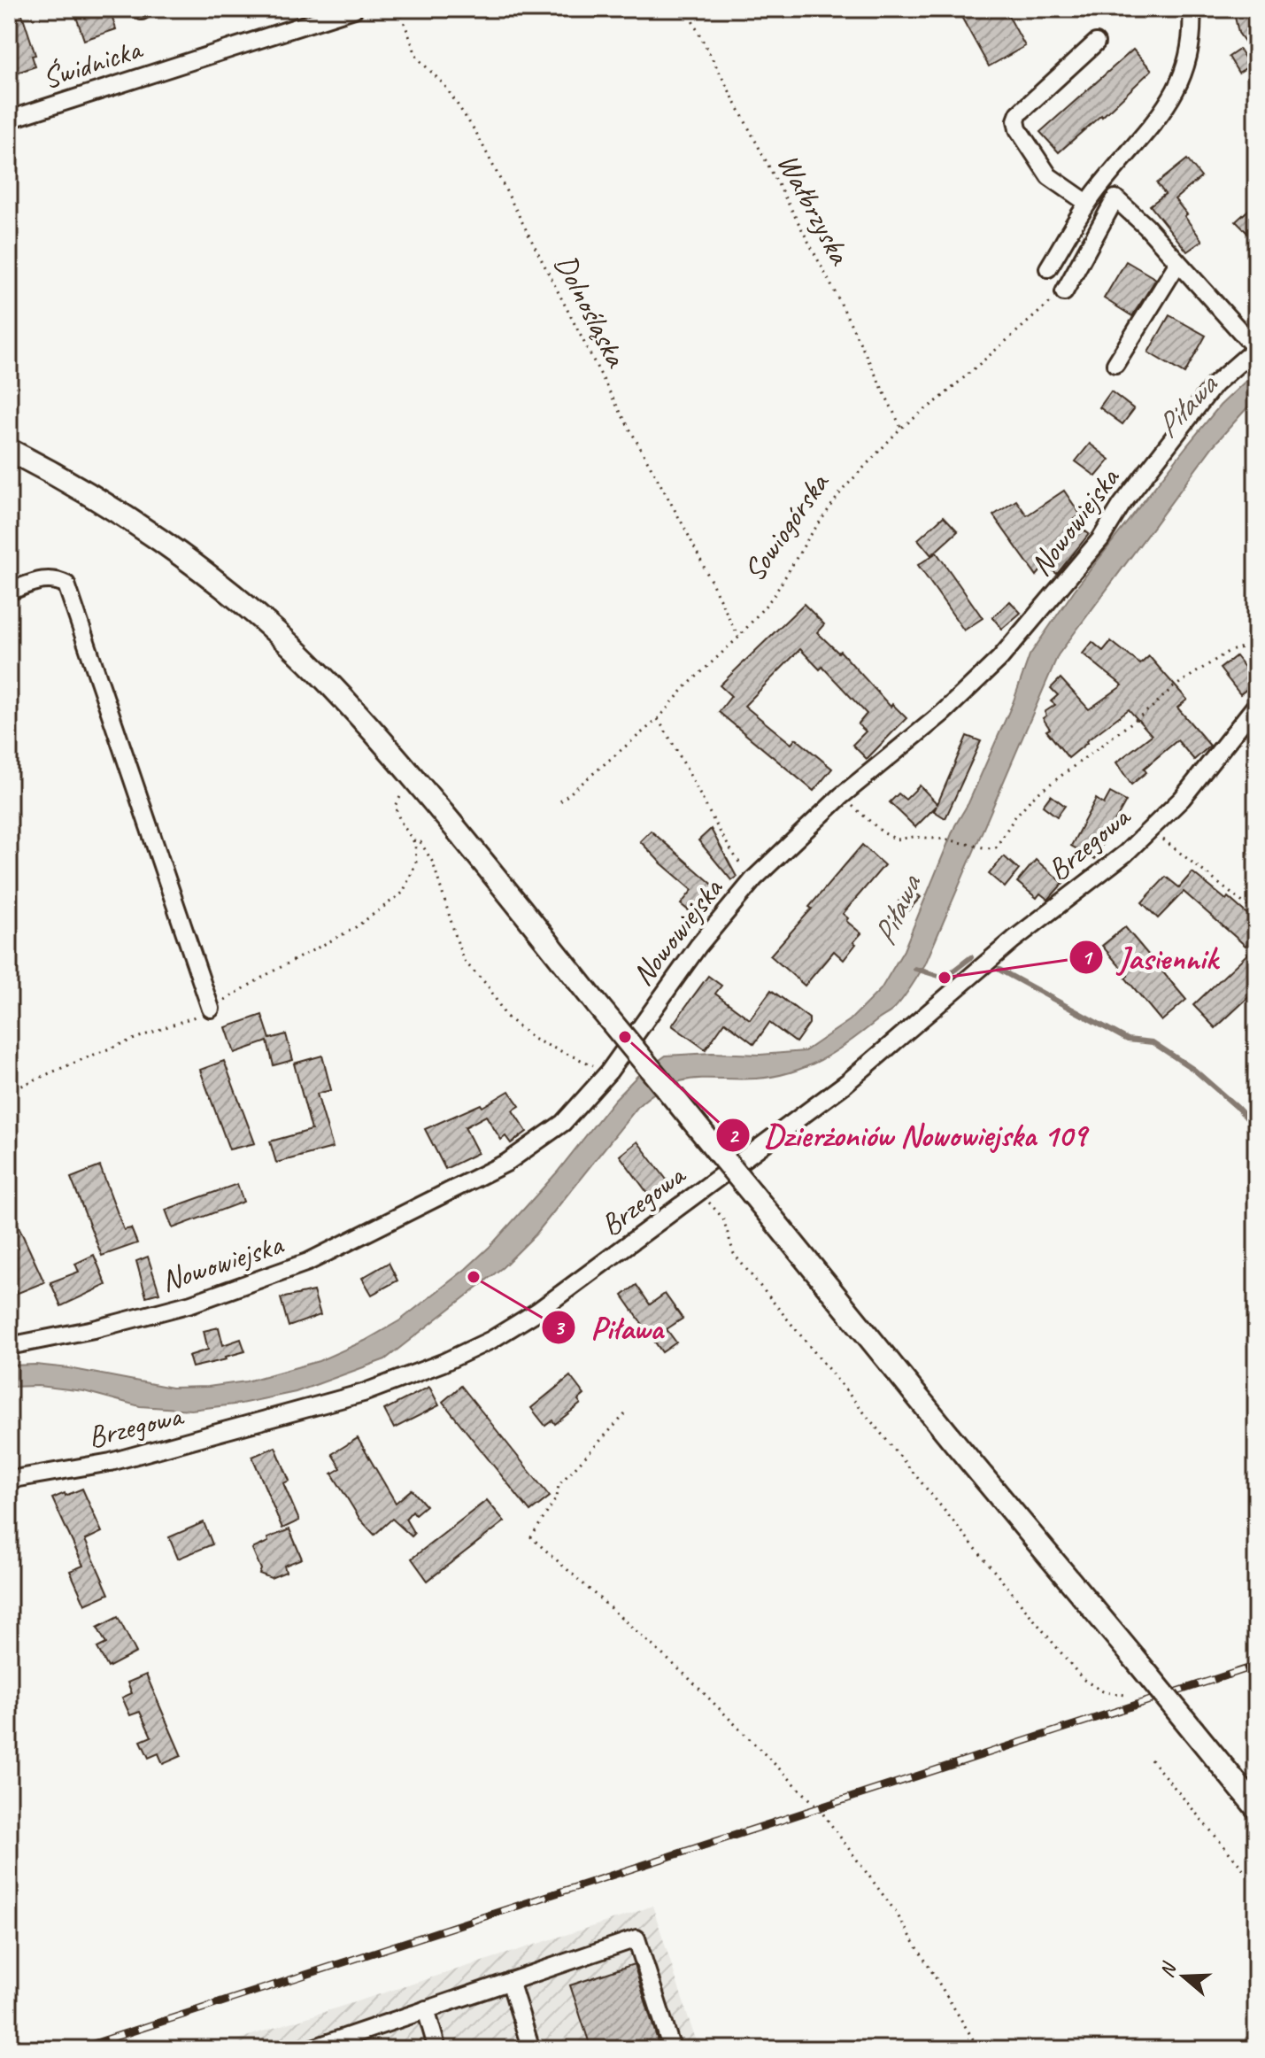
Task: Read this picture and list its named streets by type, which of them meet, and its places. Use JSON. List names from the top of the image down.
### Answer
{
  "streets": {
    "street": ["Świdnicka", "Nowowiejska", "Brzegowa"],
    "path": ["Wałbrzyska", "Dolnośląska", "Sowiogórska"]
  },
  "crossings": [
    ["Wałbrzyska", "Sowiogórska"],
    ["Dolnośląska", "Sowiogórska"]
  ],
  "water": ["Piława"],
  "places": ["Jasiennik", "Dzierżoniów Nowowiejska 109", "Piława"],
  "north": "left"
}
